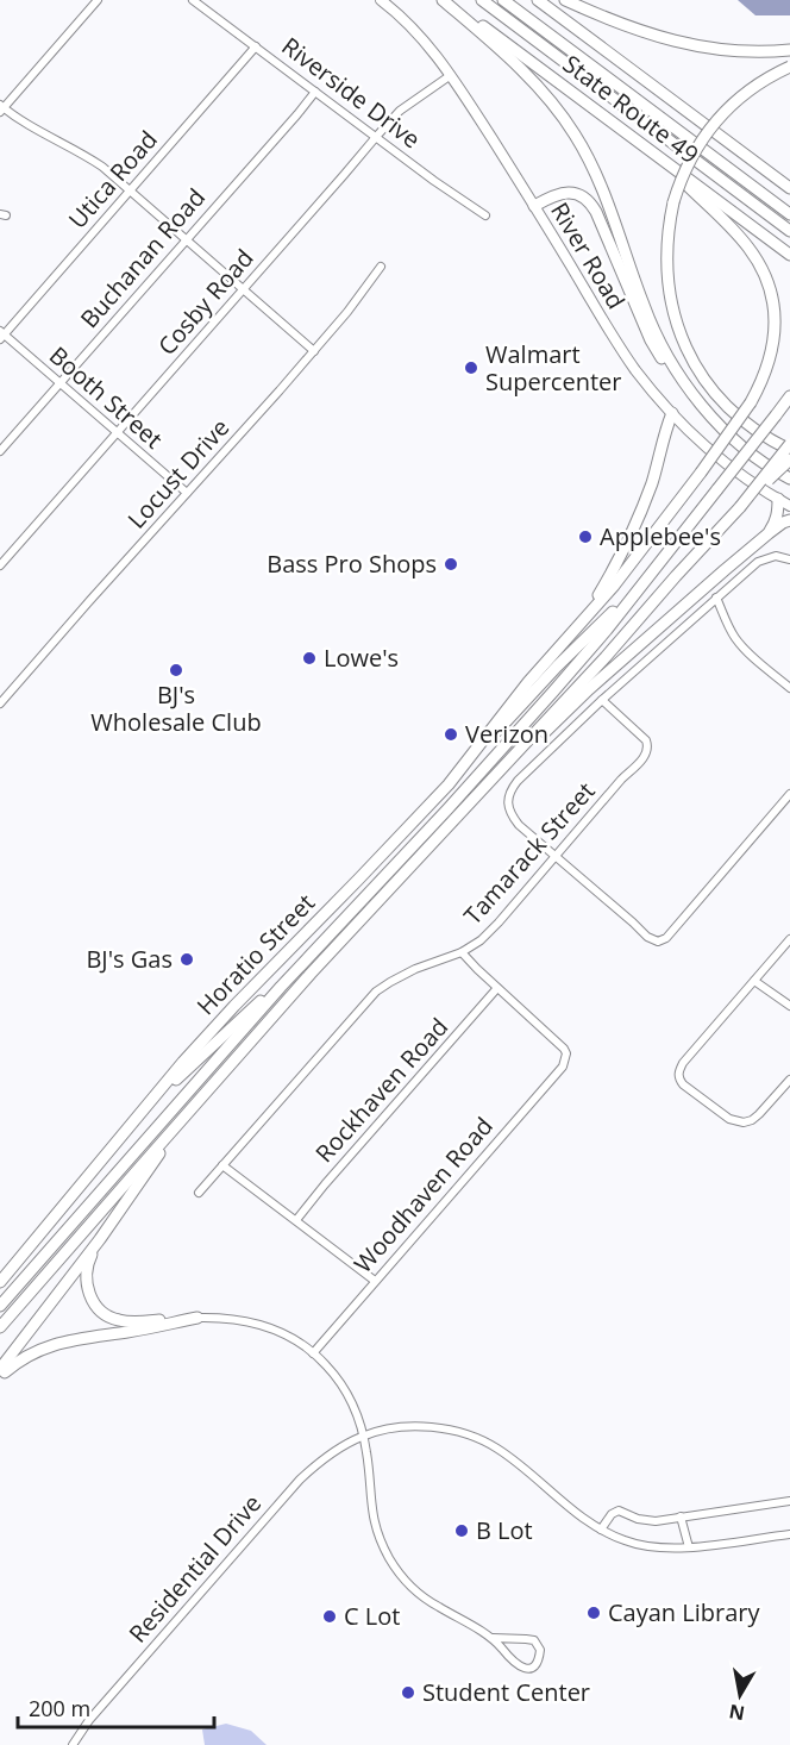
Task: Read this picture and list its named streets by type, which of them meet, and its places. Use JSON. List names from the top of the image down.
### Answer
{
  "streets": {
    "highway": ["State Route 49", "Horatio Street"],
    "main road": ["River Road"],
    "street": [
      "Riverside Drive",
      "Utica Road",
      "Buchanan Road",
      "Cosby Road",
      "Booth Street",
      "Locust Drive",
      "Tamarack Street",
      "Rockhaven Road",
      "Woodhaven Road",
      "Residential Drive"
    ]
  },
  "crossings": [
    ["Riverside Drive", "Utica Road"],
    ["Riverside Drive", "Buchanan Road"],
    ["Riverside Drive", "Cosby Road"],
    ["Utica Road", "Booth Street"],
    ["River Road", "Cosby Road"],
    ["Buchanan Road", "Booth Street"],
    ["Cosby Road", "Booth Street"],
    ["Booth Street", "Locust Drive"],
    ["Rockhaven Road", "Woodhaven Road"]
  ],
  "places": [
    "Walmart Supercenter",
    "Applebee's",
    "Bass Pro Shops",
    "Lowe's",
    "BJ's Wholesale Club",
    "Verizon",
    "BJ's Gas",
    "B Lot",
    "Cayan Library",
    "C Lot",
    "Student Center"
  ],
  "scale_bar": "200 m",
  "north": "bottom"
}
